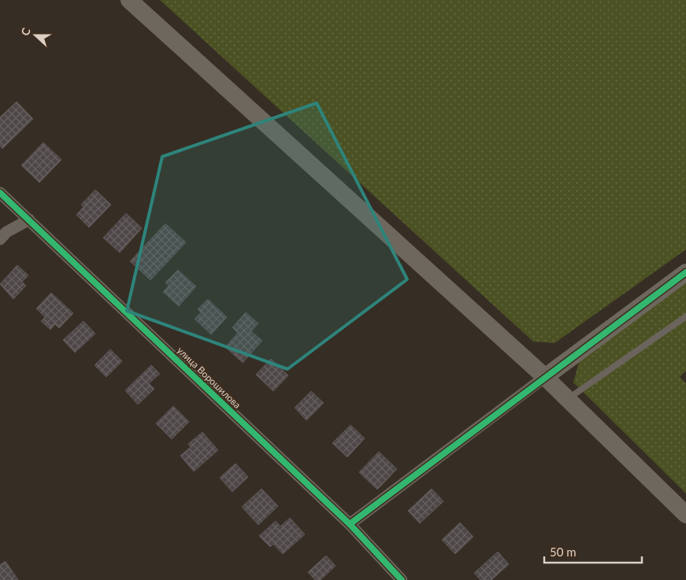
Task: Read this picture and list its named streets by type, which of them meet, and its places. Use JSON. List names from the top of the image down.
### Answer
{
  "streets": {
    "street": ["улица Ворошилова"]
  },
  "scale_bar": "50 m",
  "north": "left"
}
